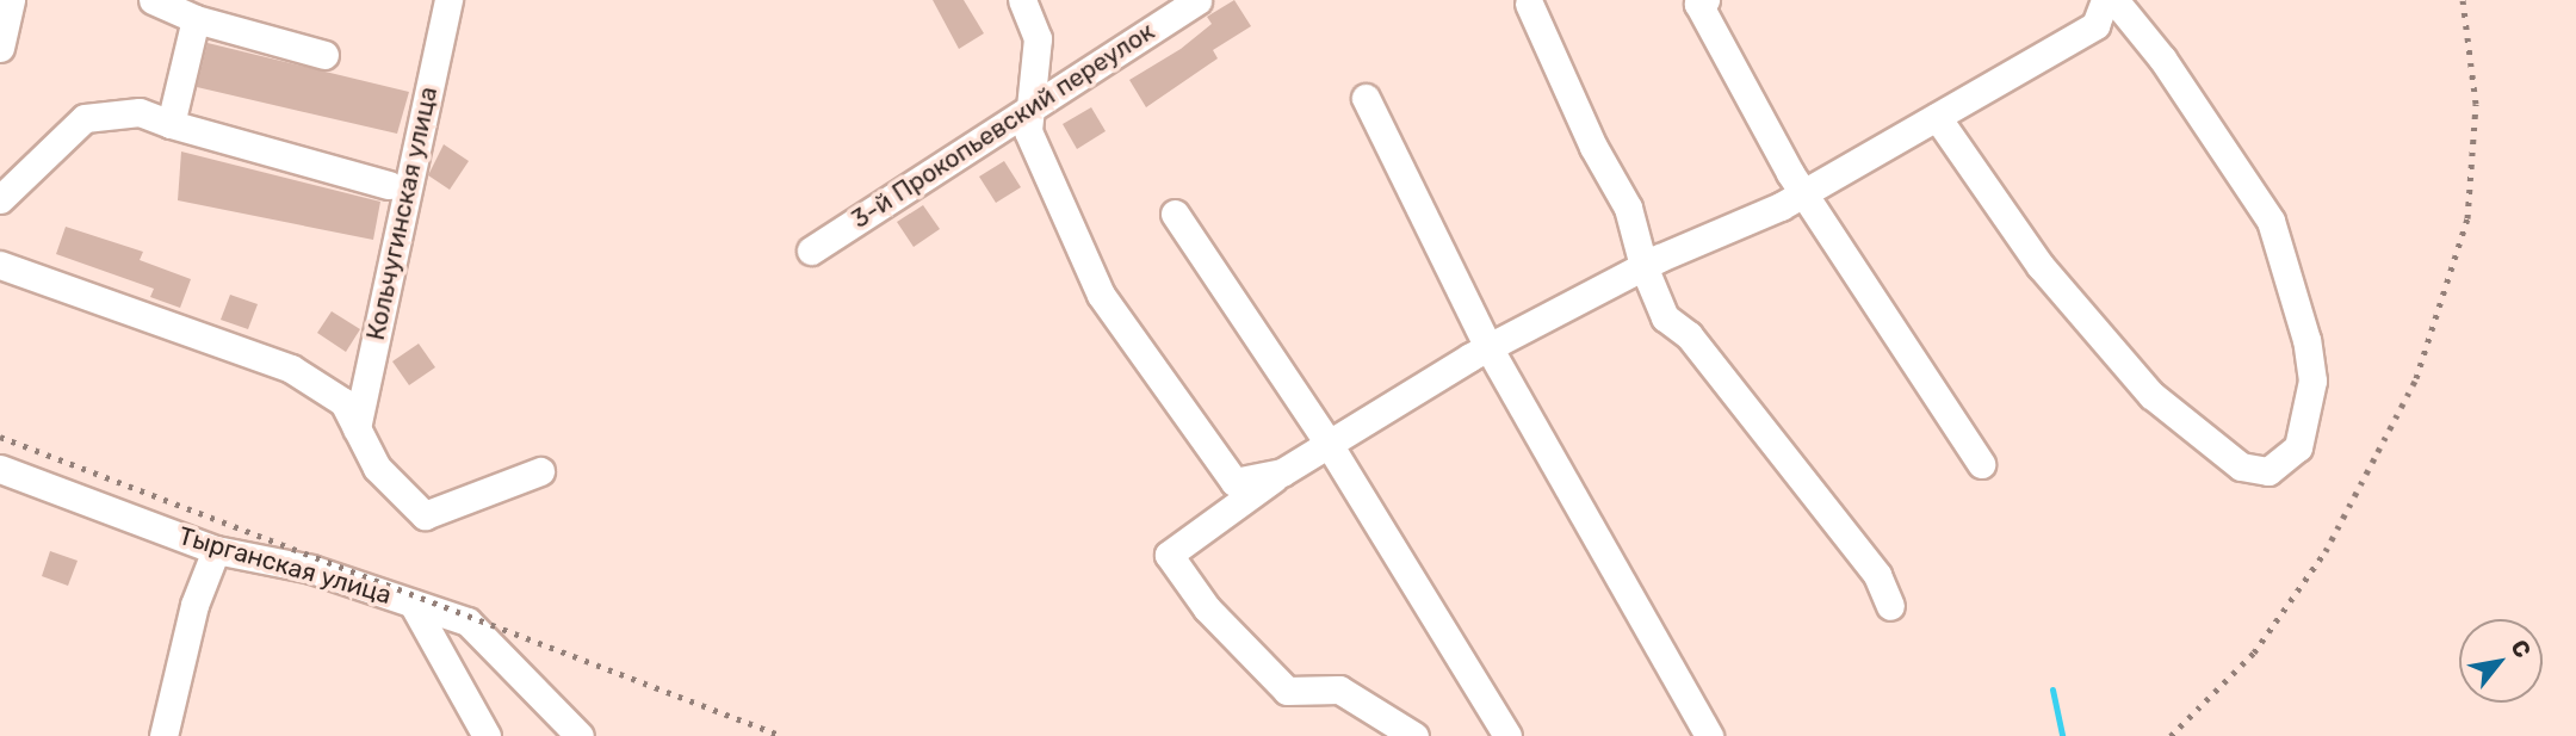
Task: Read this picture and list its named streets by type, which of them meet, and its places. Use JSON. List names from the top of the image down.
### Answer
{
  "streets": {
    "street": ["3-й Прокопьевский переулок", "Кольчугинская улица", "Тырганская улица"]
  },
  "north": "top right"
}
